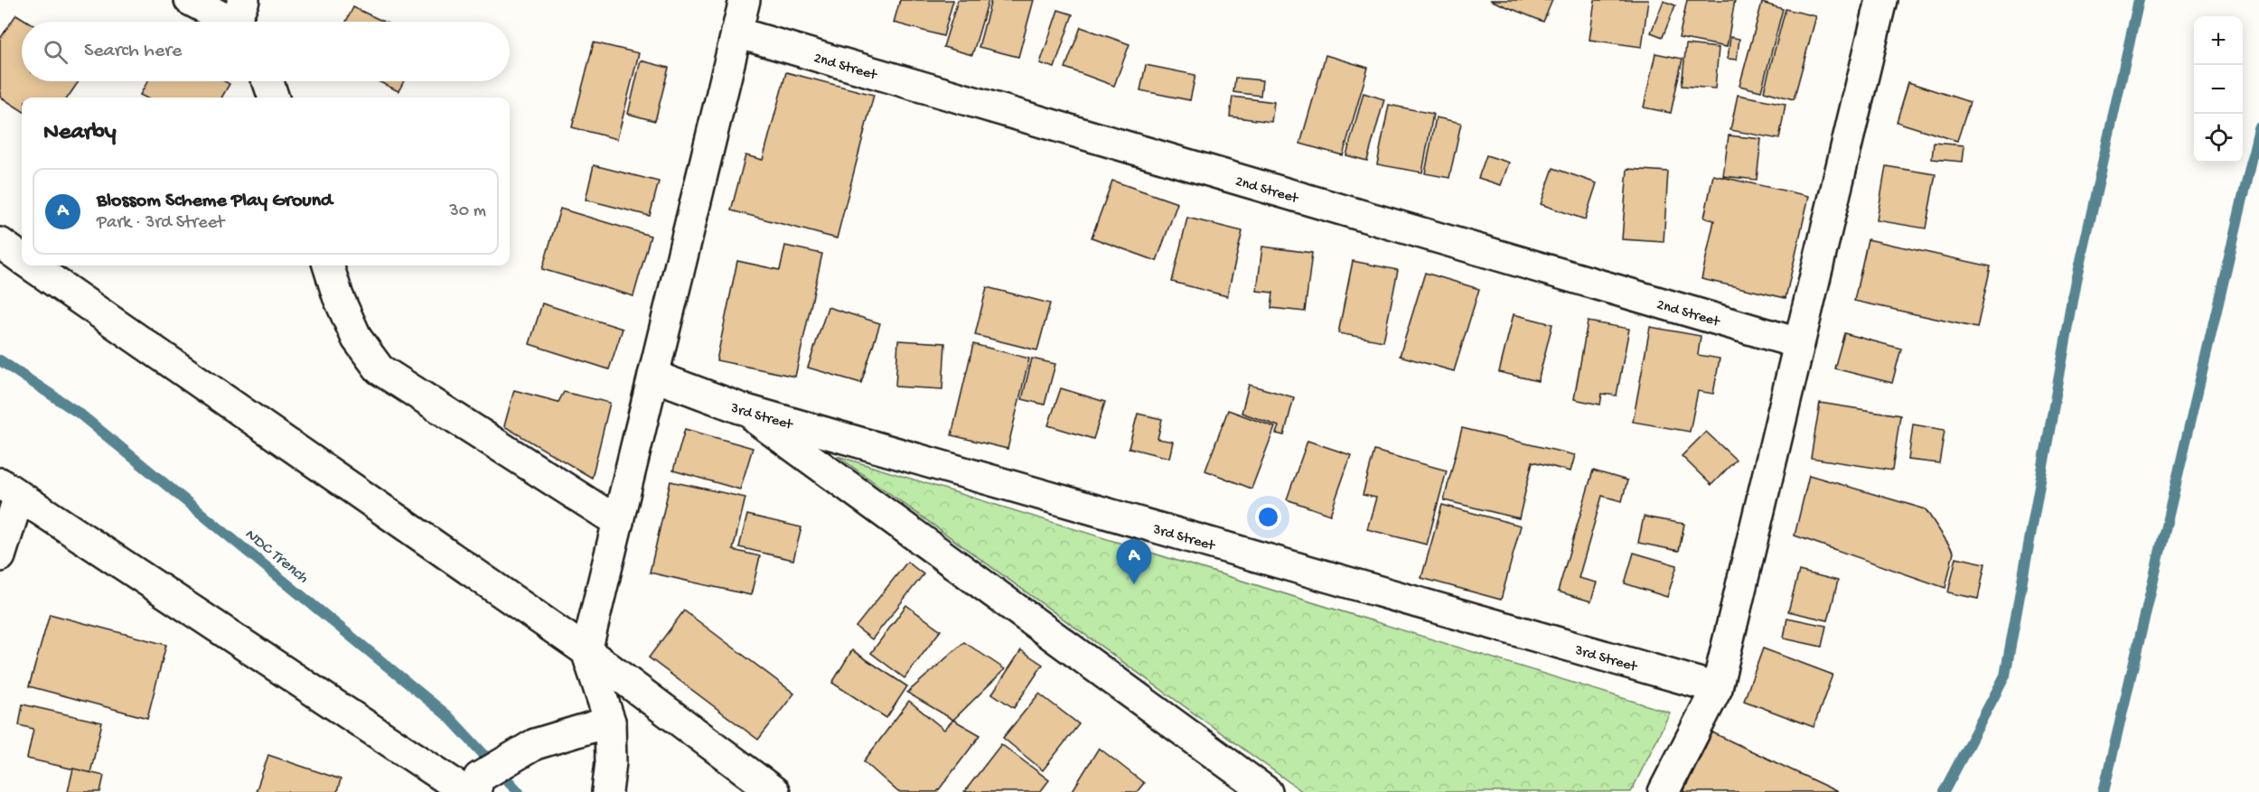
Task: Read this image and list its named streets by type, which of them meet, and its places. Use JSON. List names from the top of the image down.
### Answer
{
  "streets": {
    "street": ["2nd Street", "3rd Street"]
  },
  "water": ["NDC Trench"],
  "page": {
    "map_buttons": ["+", "−"],
    "search": "Search here",
    "heading": "Nearby",
    "list": [
      {
        "mark": "A",
        "name": "Blossom Scheme Play Ground",
        "note": "Park · 3rd Street",
        "value": "30 m"
      }
    ],
    "pins": "A"
  }
}
